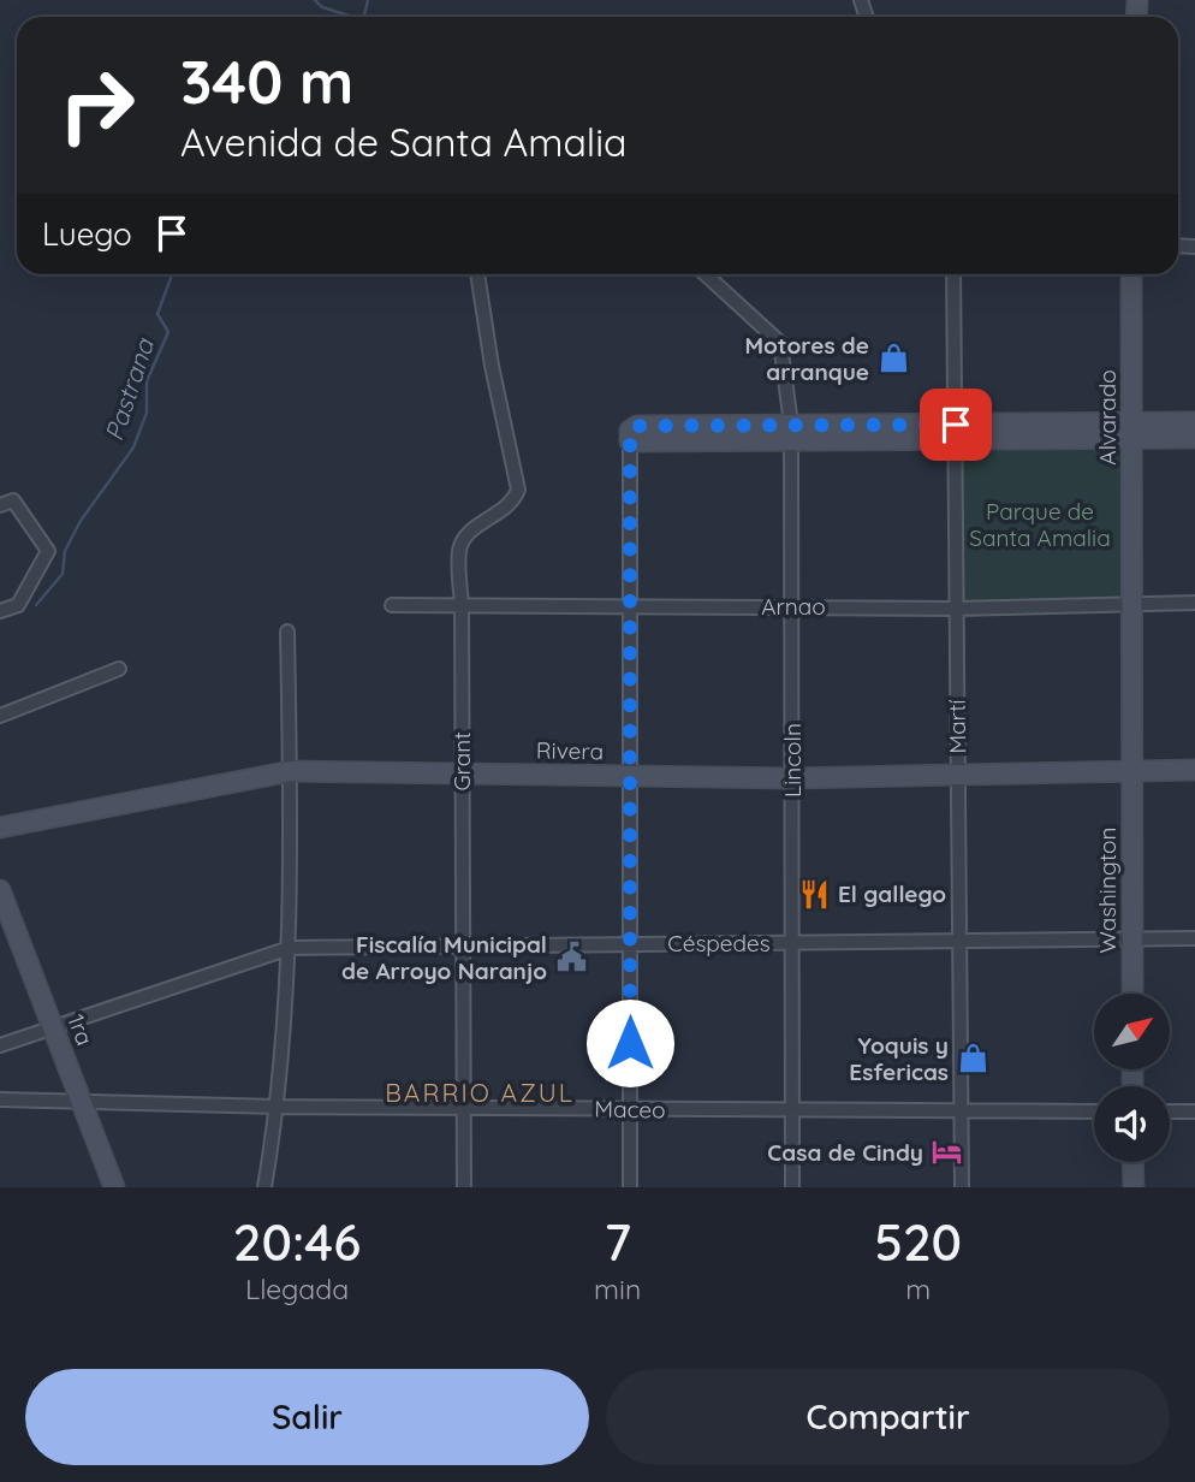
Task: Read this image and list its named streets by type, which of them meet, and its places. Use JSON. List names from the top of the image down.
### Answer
{
  "streets": {
    "street": [
      "Alvarado",
      "Arnao",
      "Martí",
      "Rivera",
      "Lincoln",
      "Grant",
      "Washington",
      "Céspedes",
      "1ra",
      "Maceo"
    ]
  },
  "crossings": [
    ["Alvarado", "Arnao"],
    ["Alvarado", "Rivera"],
    ["Alvarado", "Washington"],
    ["Arnao", "Martí"],
    ["Arnao", "Lincoln"],
    ["Arnao", "Grant"],
    ["Martí", "Rivera"],
    ["Martí", "Céspedes"],
    ["Martí", "Maceo"],
    ["Rivera", "Lincoln"],
    ["Rivera", "Grant"],
    ["Rivera", "Washington"],
    ["Lincoln", "Céspedes"],
    ["Lincoln", "Maceo"],
    ["Grant", "Céspedes"],
    ["Grant", "Maceo"],
    ["Washington", "Céspedes"],
    ["Céspedes", "1ra"],
    ["1ra", "Maceo"]
  ],
  "districts": ["BARRIO AZUL"],
  "water": ["Pastrana"],
  "parks": ["Parque de Santa Amalia"],
  "places": {
    "shop": ["Motores de arranque", "Yoquis y Esfericas"],
    "restaurant": ["El gallego"],
    "public building": ["Fiscalía Municipal de Arroyo Naranjo"],
    "hotel": ["Casa de Cindy"]
  },
  "north": "top right",
  "page": {
    "turn": ["340 m", "Avenida de Santa Amalia"],
    "then": "Luego",
    "eta": [
      "20:46",
      "Llegada",
      "7",
      "min",
      "520",
      "m"
    ],
    "buttons": ["Salir", "Compartir"]
  }
}
